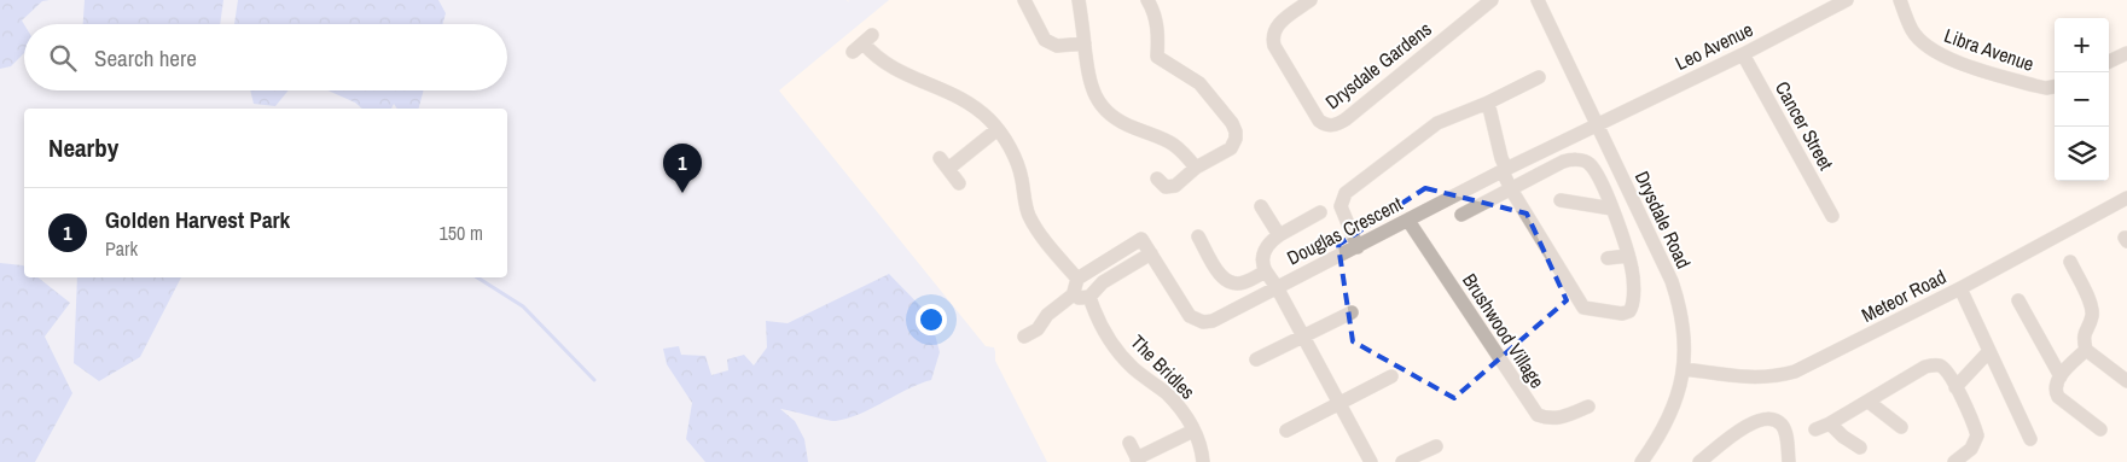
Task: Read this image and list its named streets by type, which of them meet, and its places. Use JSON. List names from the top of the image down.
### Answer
{
  "streets": {
    "street": [
      "Leo Avenue",
      "Libra Avenue",
      "Drysdale Gardens",
      "Cancer Street",
      "Drysdale Road",
      "Douglas Crescent",
      "Meteor Road",
      "Brushwood Village",
      "The Bridles"
    ]
  },
  "crossings": [
    ["Leo Avenue", "Cancer Street"],
    ["Leo Avenue", "Drysdale Road"],
    ["Leo Avenue", "Douglas Crescent"],
    ["Drysdale Road", "Douglas Crescent"],
    ["Drysdale Road", "Meteor Road"],
    ["Douglas Crescent", "Brushwood Village"]
  ],
  "page": {
    "map_buttons": ["+", "−"],
    "search": "Search here",
    "heading": "Nearby",
    "pins": "1",
    "list": [
      {
        "mark": "1",
        "name": "Golden Harvest Park",
        "note": "Park",
        "value": "150 m"
      }
    ]
  }
}
